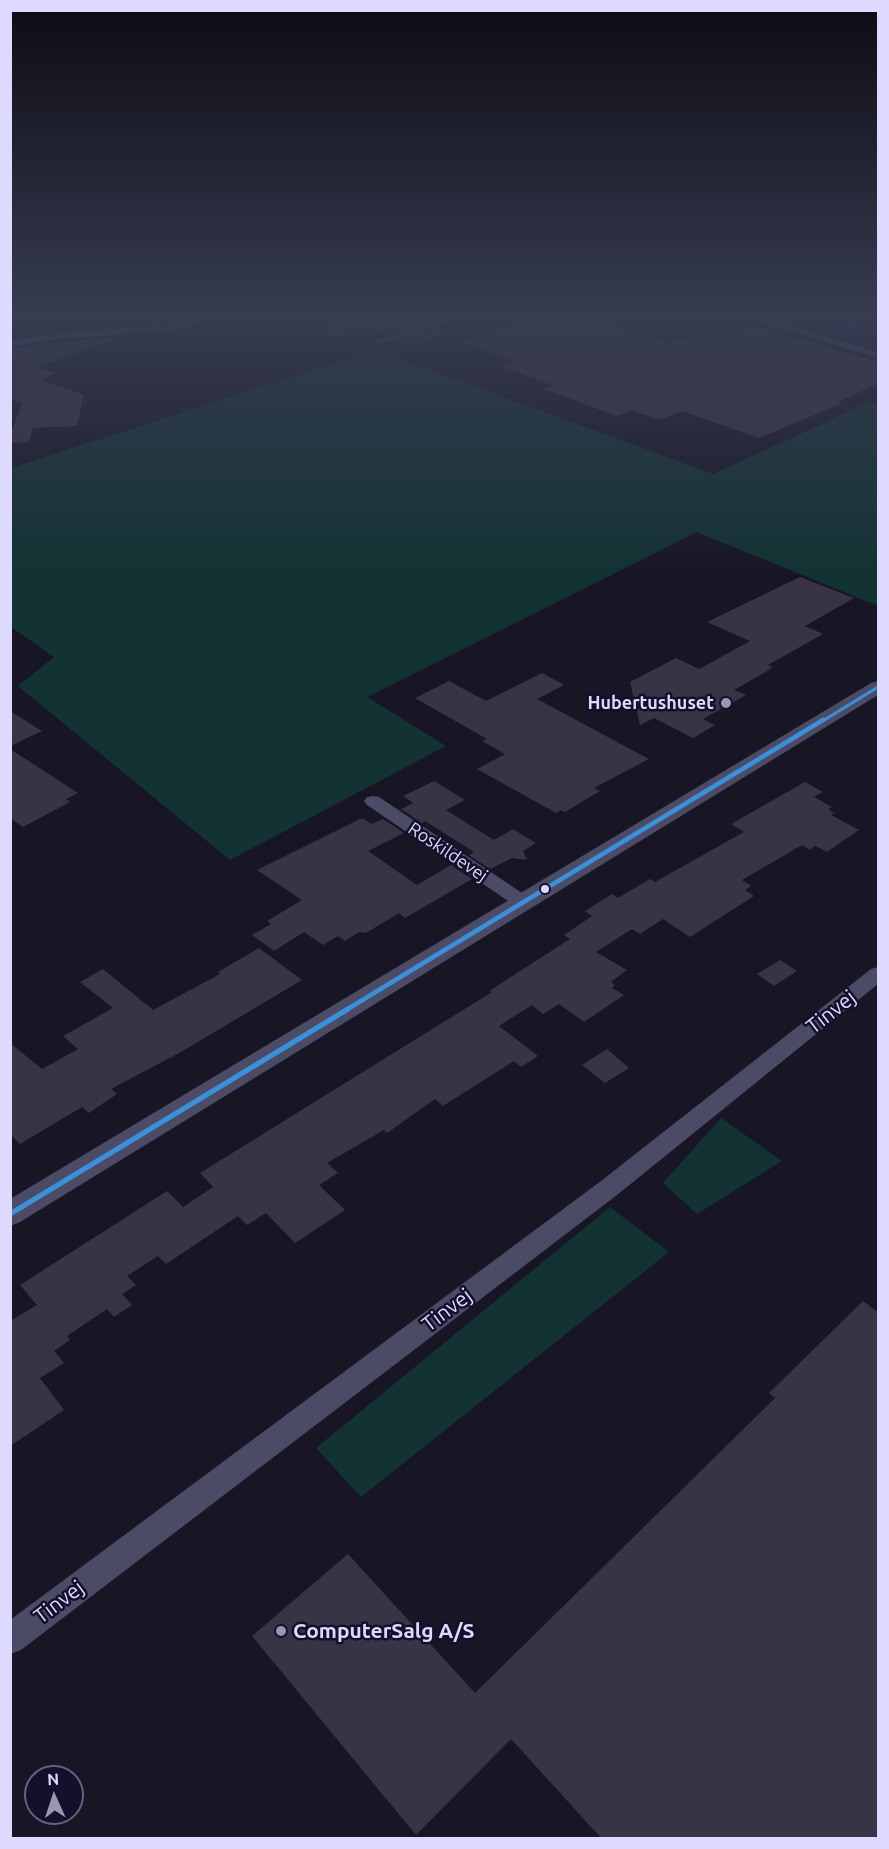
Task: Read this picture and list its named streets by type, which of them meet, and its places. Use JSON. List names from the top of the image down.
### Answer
{
  "streets": {
    "street": ["Roskildevej", "Tinvej"]
  },
  "places": ["Hubertushuset", "ComputerSalg A/S"],
  "north": "top"
}
